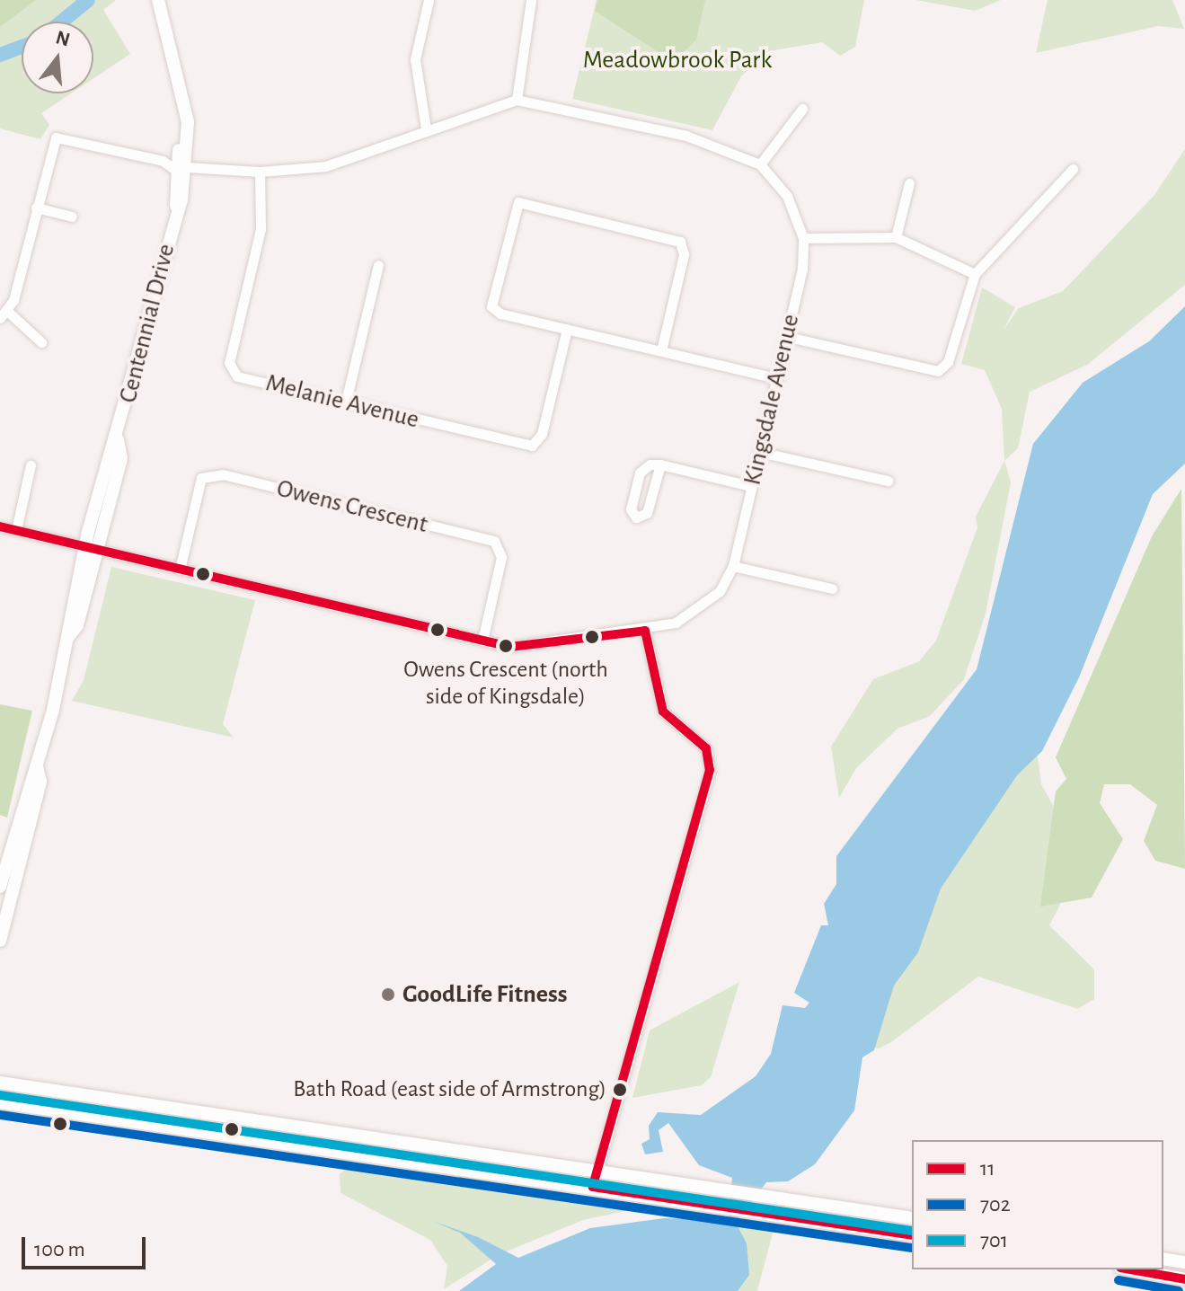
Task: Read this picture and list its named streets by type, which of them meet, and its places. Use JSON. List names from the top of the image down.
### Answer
{
  "streets": {
    "main road": ["Centennial Drive"],
    "street": ["Kingsdale Avenue", "Melanie Avenue", "Owens Crescent"]
  },
  "crossings": [
    ["Centennial Drive", "Kingsdale Avenue"],
    ["Kingsdale Avenue", "Melanie Avenue"],
    ["Kingsdale Avenue", "Owens Crescent"]
  ],
  "parks": ["Meadowbrook Park"],
  "places": ["Owens Crescent (north side of Kingsdale)", "GoodLife Fitness", "Bath Road (east side of Armstrong)"],
  "lines": ["transit line 11", "transit line 701", "transit line 702"],
  "legend": ["11", "702", "701"],
  "scale_bar": "100 m",
  "north": "top"
}
